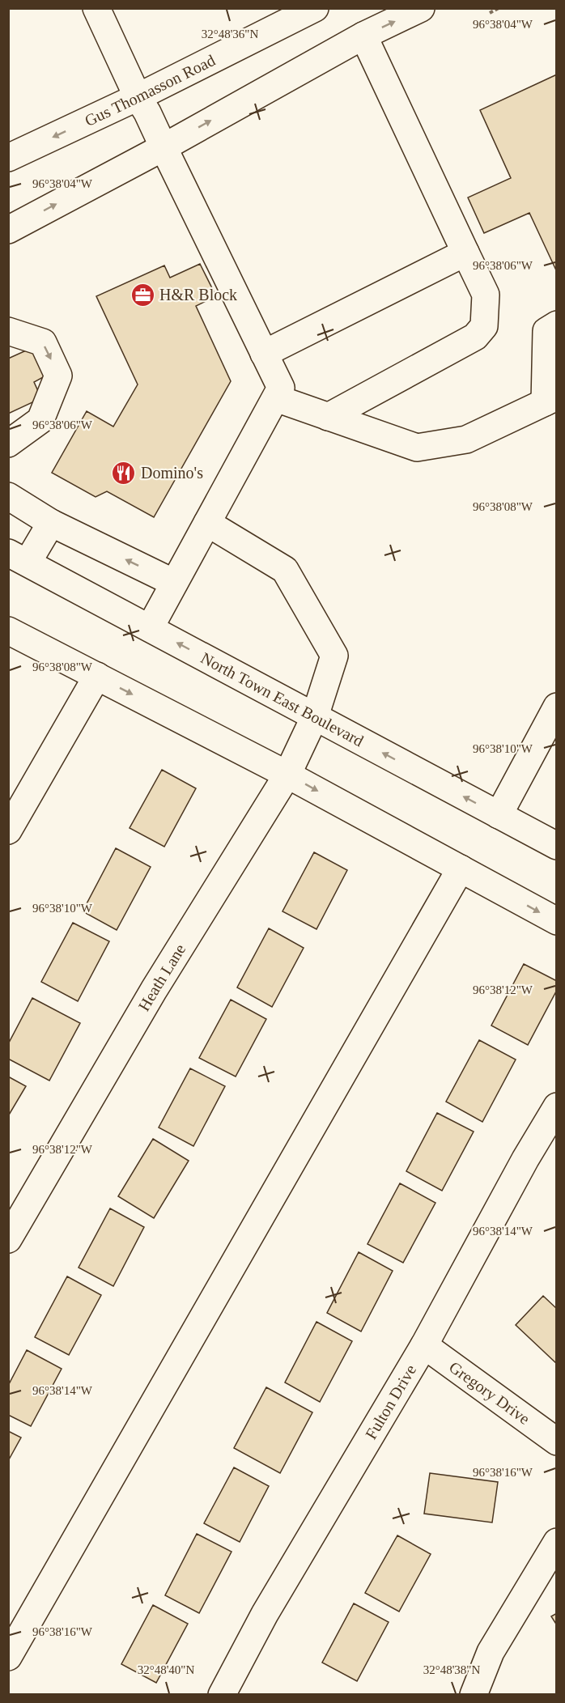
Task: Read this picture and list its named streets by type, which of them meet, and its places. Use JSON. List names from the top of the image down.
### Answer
{
  "streets": {
    "main road": [
      "Gus Thomasson Road",
      "North Town East Boulevard",
      "Heath Lane",
      "Gregory Drive",
      "Fulton Drive"
    ]
  },
  "crossings": [
    ["North Town East Boulevard", "Heath Lane"],
    ["Gregory Drive", "Fulton Drive"]
  ],
  "places": {
    "office": ["H&R Block"],
    "restaurant": ["Domino's"]
  },
  "coordinates": [
    "96°38'04\"W",
    "32°48'36\"N",
    "96°38'06\"W",
    "96°38'08\"W",
    "96°38'10\"W",
    "96°38'12\"W",
    "96°38'14\"W",
    "96°38'16\"W",
    "32°48'40\"N",
    "32°48'38\"N"
  ]
}
